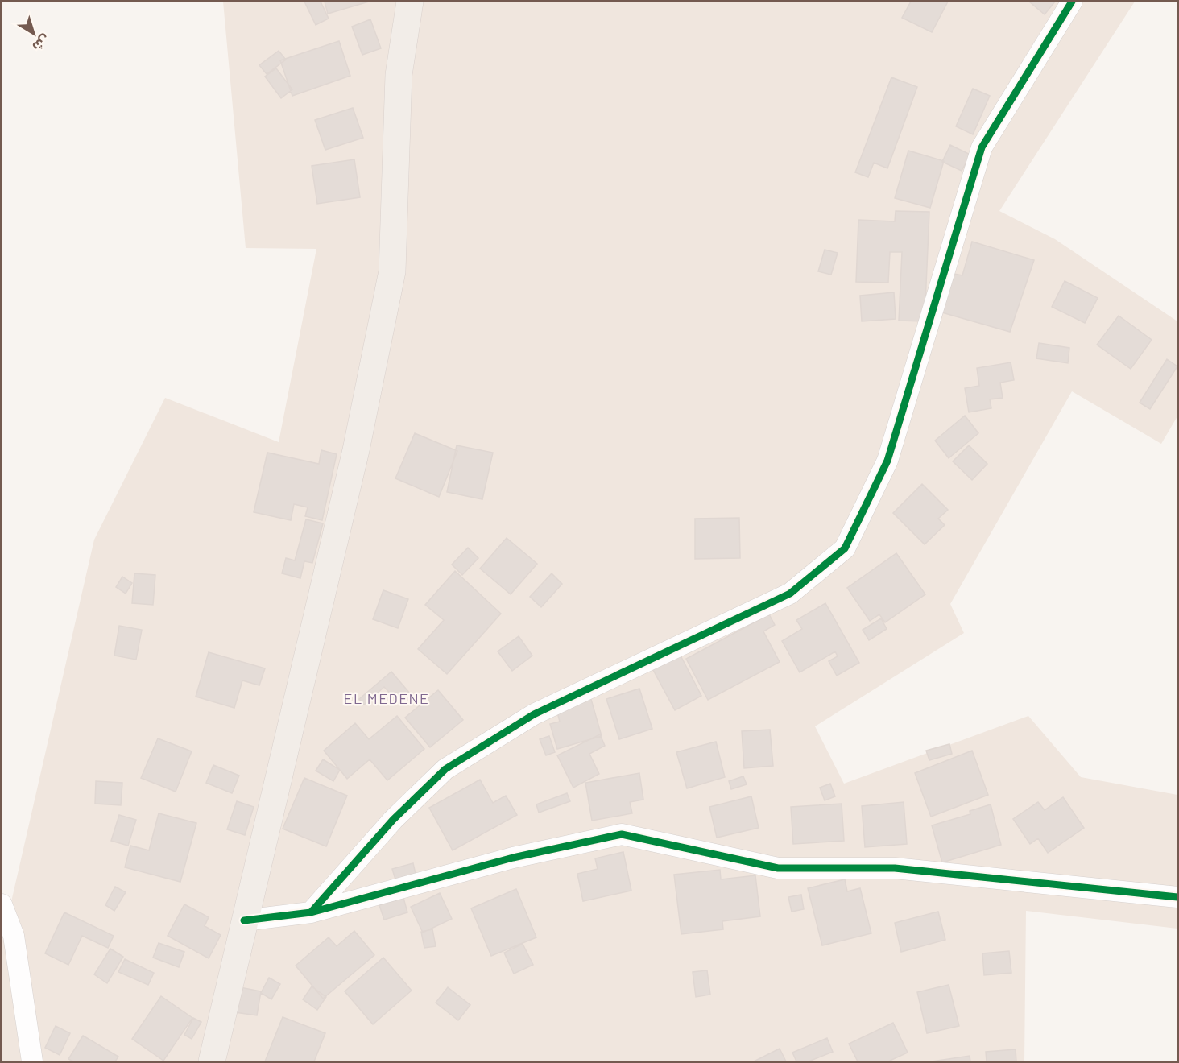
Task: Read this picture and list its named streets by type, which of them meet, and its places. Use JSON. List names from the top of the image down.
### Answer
{
  "districts": ["EL MEDENE"],
  "north": "bottom right"
}
